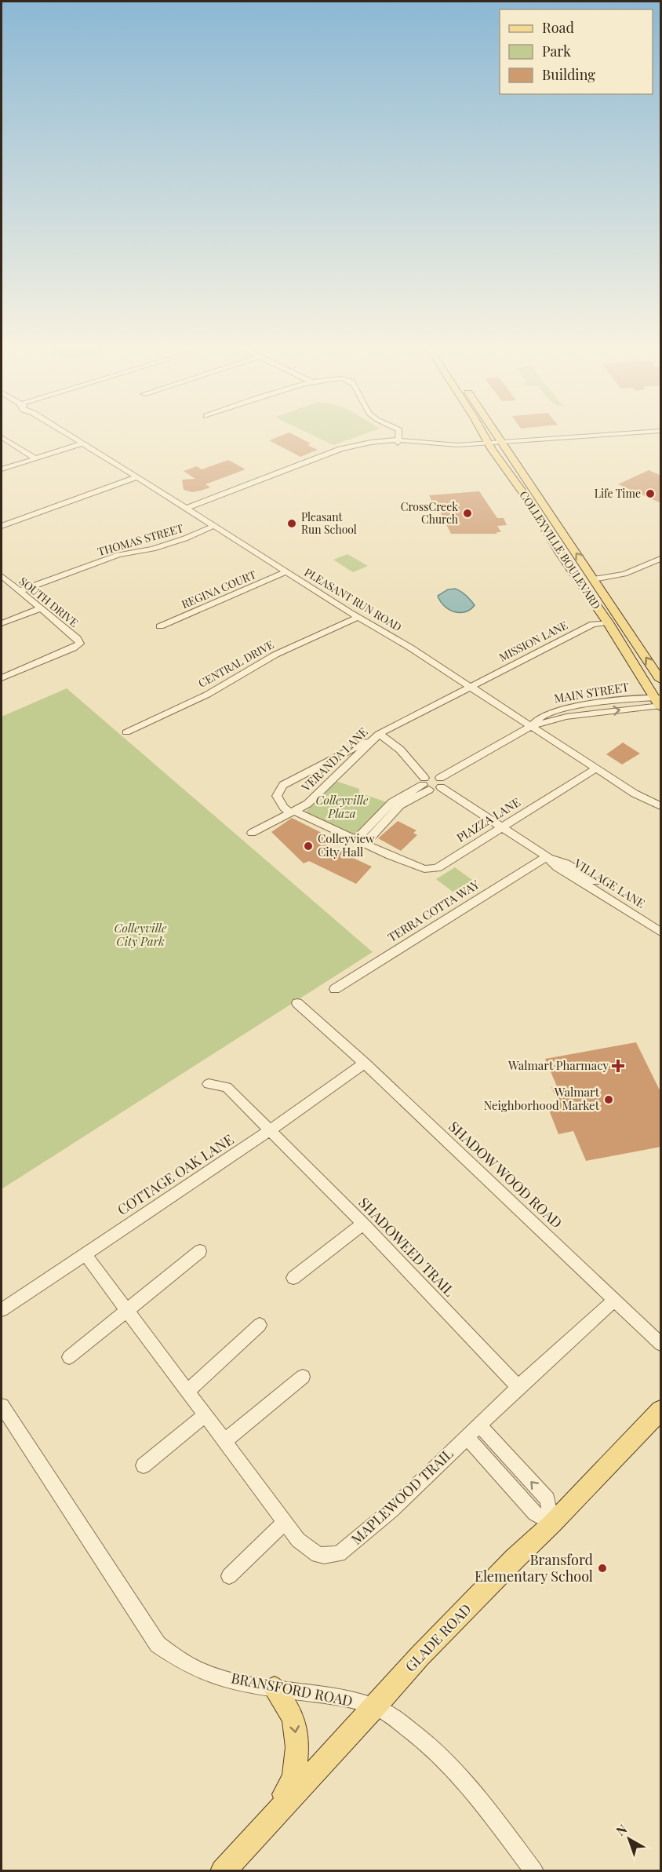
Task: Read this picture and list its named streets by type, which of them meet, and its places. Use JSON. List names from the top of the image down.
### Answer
{
  "streets": {
    "main road": ["COLLEYVILLE BOULEVARD", "GLADE ROAD"],
    "street": [
      "THOMAS STREET",
      "REGINA COURT",
      "PLEASANT RUN ROAD",
      "SOUTH DRIVE",
      "MISSION LANE",
      "CENTRAL DRIVE",
      "MAIN STREET",
      "VERANDA LANE",
      "PIAZZA LANE",
      "VILLAGE LANE",
      "TERRA COTTA WAY",
      "COTTAGE OAK LANE",
      "SHADOW WOOD ROAD",
      "SHADOWEED TRAIL",
      "MAPLEWOOD TRAIL",
      "BRANSFORD ROAD"
    ]
  },
  "crossings": [
    ["THOMAS STREET", "PLEASANT RUN ROAD"],
    ["THOMAS STREET", "SOUTH DRIVE"],
    ["COLLEYVILLE BOULEVARD", "MISSION LANE"],
    ["COLLEYVILLE BOULEVARD", "MAIN STREET"],
    ["REGINA COURT", "PLEASANT RUN ROAD"],
    ["PLEASANT RUN ROAD", "MISSION LANE"],
    ["PLEASANT RUN ROAD", "CENTRAL DRIVE"],
    ["PLEASANT RUN ROAD", "MAIN STREET"],
    ["PLEASANT RUN ROAD", "VERANDA LANE"],
    ["PLEASANT RUN ROAD", "PIAZZA LANE"],
    ["MISSION LANE", "VERANDA LANE"],
    ["MAIN STREET", "VILLAGE LANE"],
    ["PIAZZA LANE", "VILLAGE LANE"],
    ["VILLAGE LANE", "TERRA COTTA WAY"],
    ["COTTAGE OAK LANE", "SHADOW WOOD ROAD"],
    ["COTTAGE OAK LANE", "SHADOWEED TRAIL"],
    ["COTTAGE OAK LANE", "MAPLEWOOD TRAIL"],
    ["SHADOW WOOD ROAD", "MAPLEWOOD TRAIL"],
    ["SHADOWEED TRAIL", "MAPLEWOOD TRAIL"],
    ["GLADE ROAD", "BRANSFORD ROAD"]
  ],
  "parks": ["Colleyville Plaza", "Colleyville City Park"],
  "places": {
    "other": [
      "Life Time",
      "CrossCreek Church",
      "Pleasant Run School",
      "Colleyview City Hall",
      "Walmart Neighborhood Market",
      "Bransford Elementary School"
    ],
    "health": ["Walmart Pharmacy"]
  },
  "legend": ["Road", "Park", "Building"],
  "north": "top left"
}
